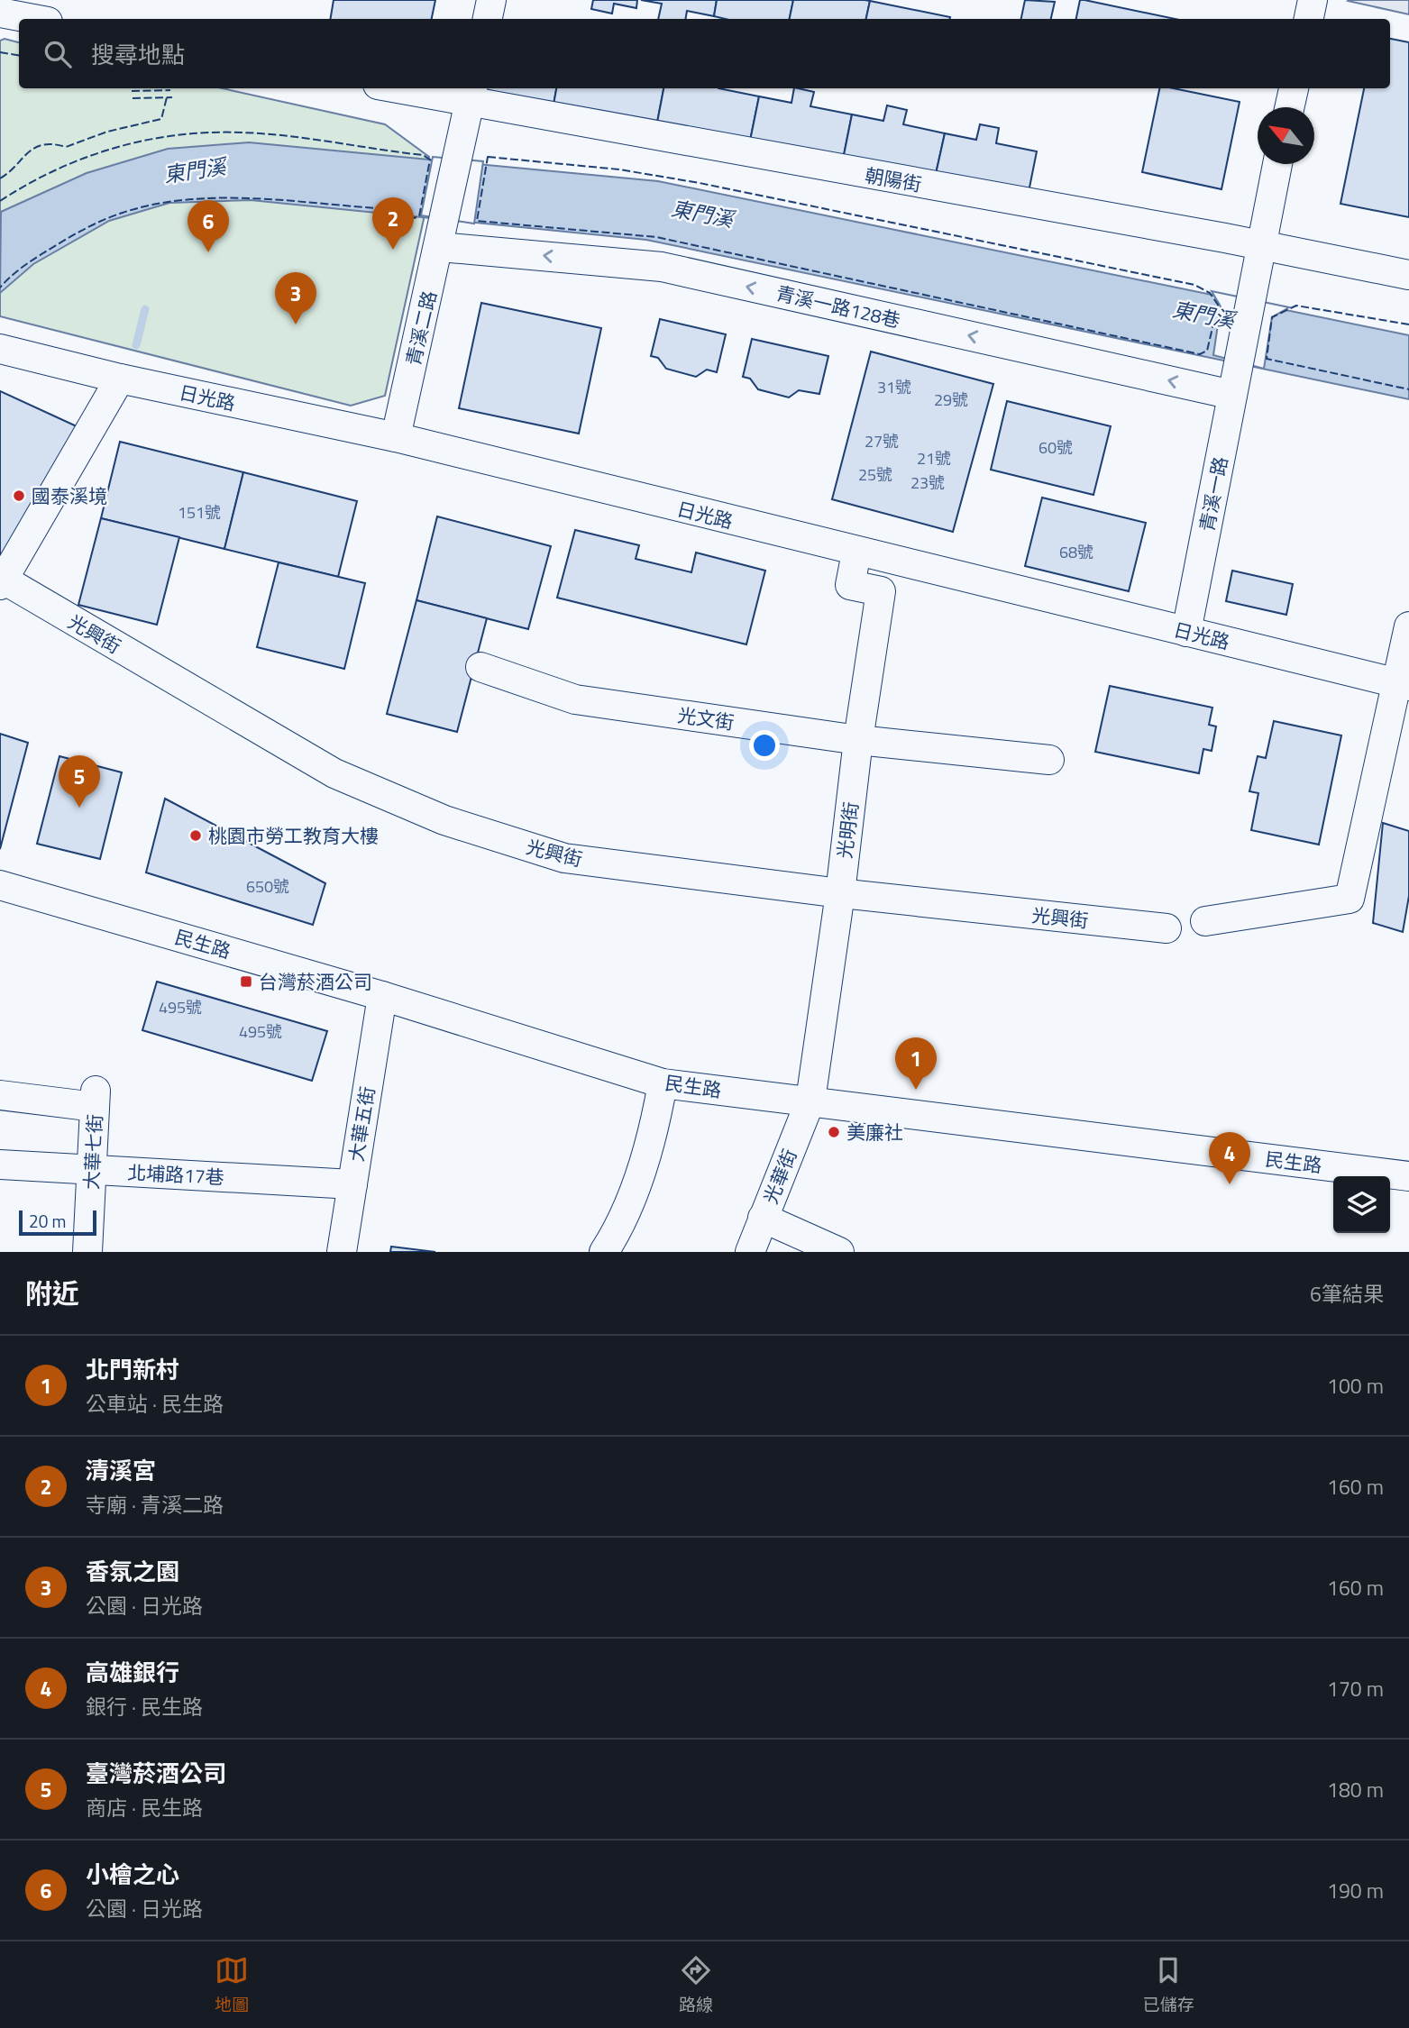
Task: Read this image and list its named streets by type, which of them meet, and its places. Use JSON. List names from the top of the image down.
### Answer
{
  "streets": {
    "street": [
      "朝陽街",
      "青溪一路128巷",
      "青溪二路",
      "日光路",
      "青溪一路",
      "光興街",
      "光文街",
      "光明街",
      "民生路",
      "大華五街",
      "大華七街",
      "北埔路17巷",
      "光華街"
    ]
  },
  "crossings": [
    ["朝陽街", "青溪二路"],
    ["朝陽街", "青溪一路"],
    ["青溪一路128巷", "青溪二路"],
    ["青溪一路128巷", "青溪一路"],
    ["青溪二路", "日光路"],
    ["日光路", "青溪一路"],
    ["日光路", "光明街"],
    ["光興街", "光明街"],
    ["光文街", "光明街"],
    ["光明街", "民生路"],
    ["光明街", "光華街"],
    ["民生路", "大華五街"],
    ["民生路", "光華街"],
    ["大華五街", "北埔路17巷"],
    ["大華七街", "北埔路17巷"]
  ],
  "one_way": ["青溪一路128巷"],
  "water": ["東門溪"],
  "places": {
    "other": ["國泰溪境", "桃園市勞工教育大樓", "美廉社"],
    "transit": ["台灣菸酒公司"]
  },
  "house_numbers": [
    "31號",
    "29號",
    "27號",
    "60號",
    "21號",
    "25號",
    "23號",
    "151號",
    "68號",
    "650號",
    "495號",
    "495號"
  ],
  "scale_bar": "20 m",
  "north": "top left",
  "page": {
    "search": "搜尋地點",
    "pins": [
      "2",
      "6",
      "3",
      "5",
      "1",
      "4"
    ],
    "scale": "20 m",
    "heading": ["附近", "6筆結果"],
    "list": [
      {
        "mark": "1",
        "name": "北門新村",
        "note": "公車站 · 民生路",
        "value": "100 m"
      },
      {
        "mark": "2",
        "name": "清溪宮",
        "note": "寺廟 · 青溪二路",
        "value": "160 m"
      },
      {
        "mark": "3",
        "name": "香氛之園",
        "note": "公園 · 日光路",
        "value": "160 m"
      },
      {
        "mark": "4",
        "name": "高雄銀行",
        "note": "銀行 · 民生路",
        "value": "170 m"
      },
      {
        "mark": "5",
        "name": "臺灣菸酒公司",
        "note": "商店 · 民生路",
        "value": "180 m"
      },
      {
        "mark": "6",
        "name": "小檜之心",
        "note": "公園 · 日光路",
        "value": "190 m"
      }
    ],
    "nav": ["地圖", "路線", "已儲存"]
  }
}
